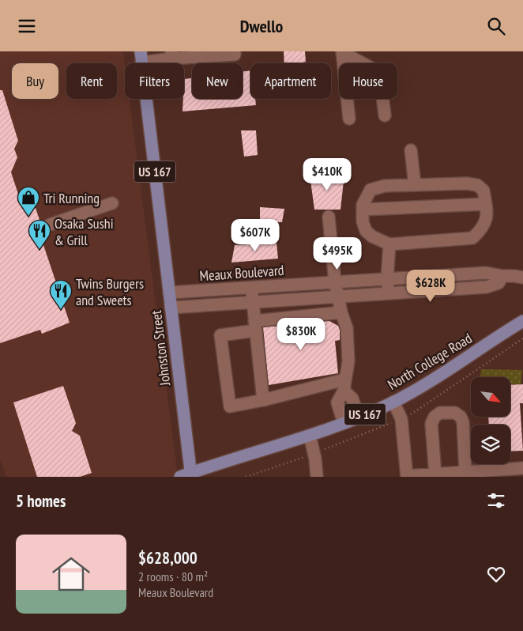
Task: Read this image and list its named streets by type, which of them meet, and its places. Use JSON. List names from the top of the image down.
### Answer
{
  "streets": {
    "main road": ["US 167", "Johnston Street", "North College Road"],
    "street": ["Meaux Boulevard"]
  },
  "crossings": [
    ["Meaux Boulevard", "Johnston Street"],
    ["Johnston Street", "North College Road"]
  ],
  "places": {
    "shop": ["Tri Running"],
    "restaurant": ["Osaka Sushi & Grill", "Twins Burgers and Sweets"]
  },
  "north": "bottom right",
  "page": {
    "header": "Dwello",
    "chip": [
      "Buy",
      "Rent",
      "Filters",
      "New",
      "Apartment",
      "House"
    ],
    "price": [
      "$410K",
      "$607K",
      "$495K",
      "$628K",
      "$830K"
    ],
    "heading": "5 homes",
    "list": [
      {
        "name": "$628,000",
        "note": "2 rooms · 80 m² · Meaux Boulevard"
      }
    ]
  }
}
